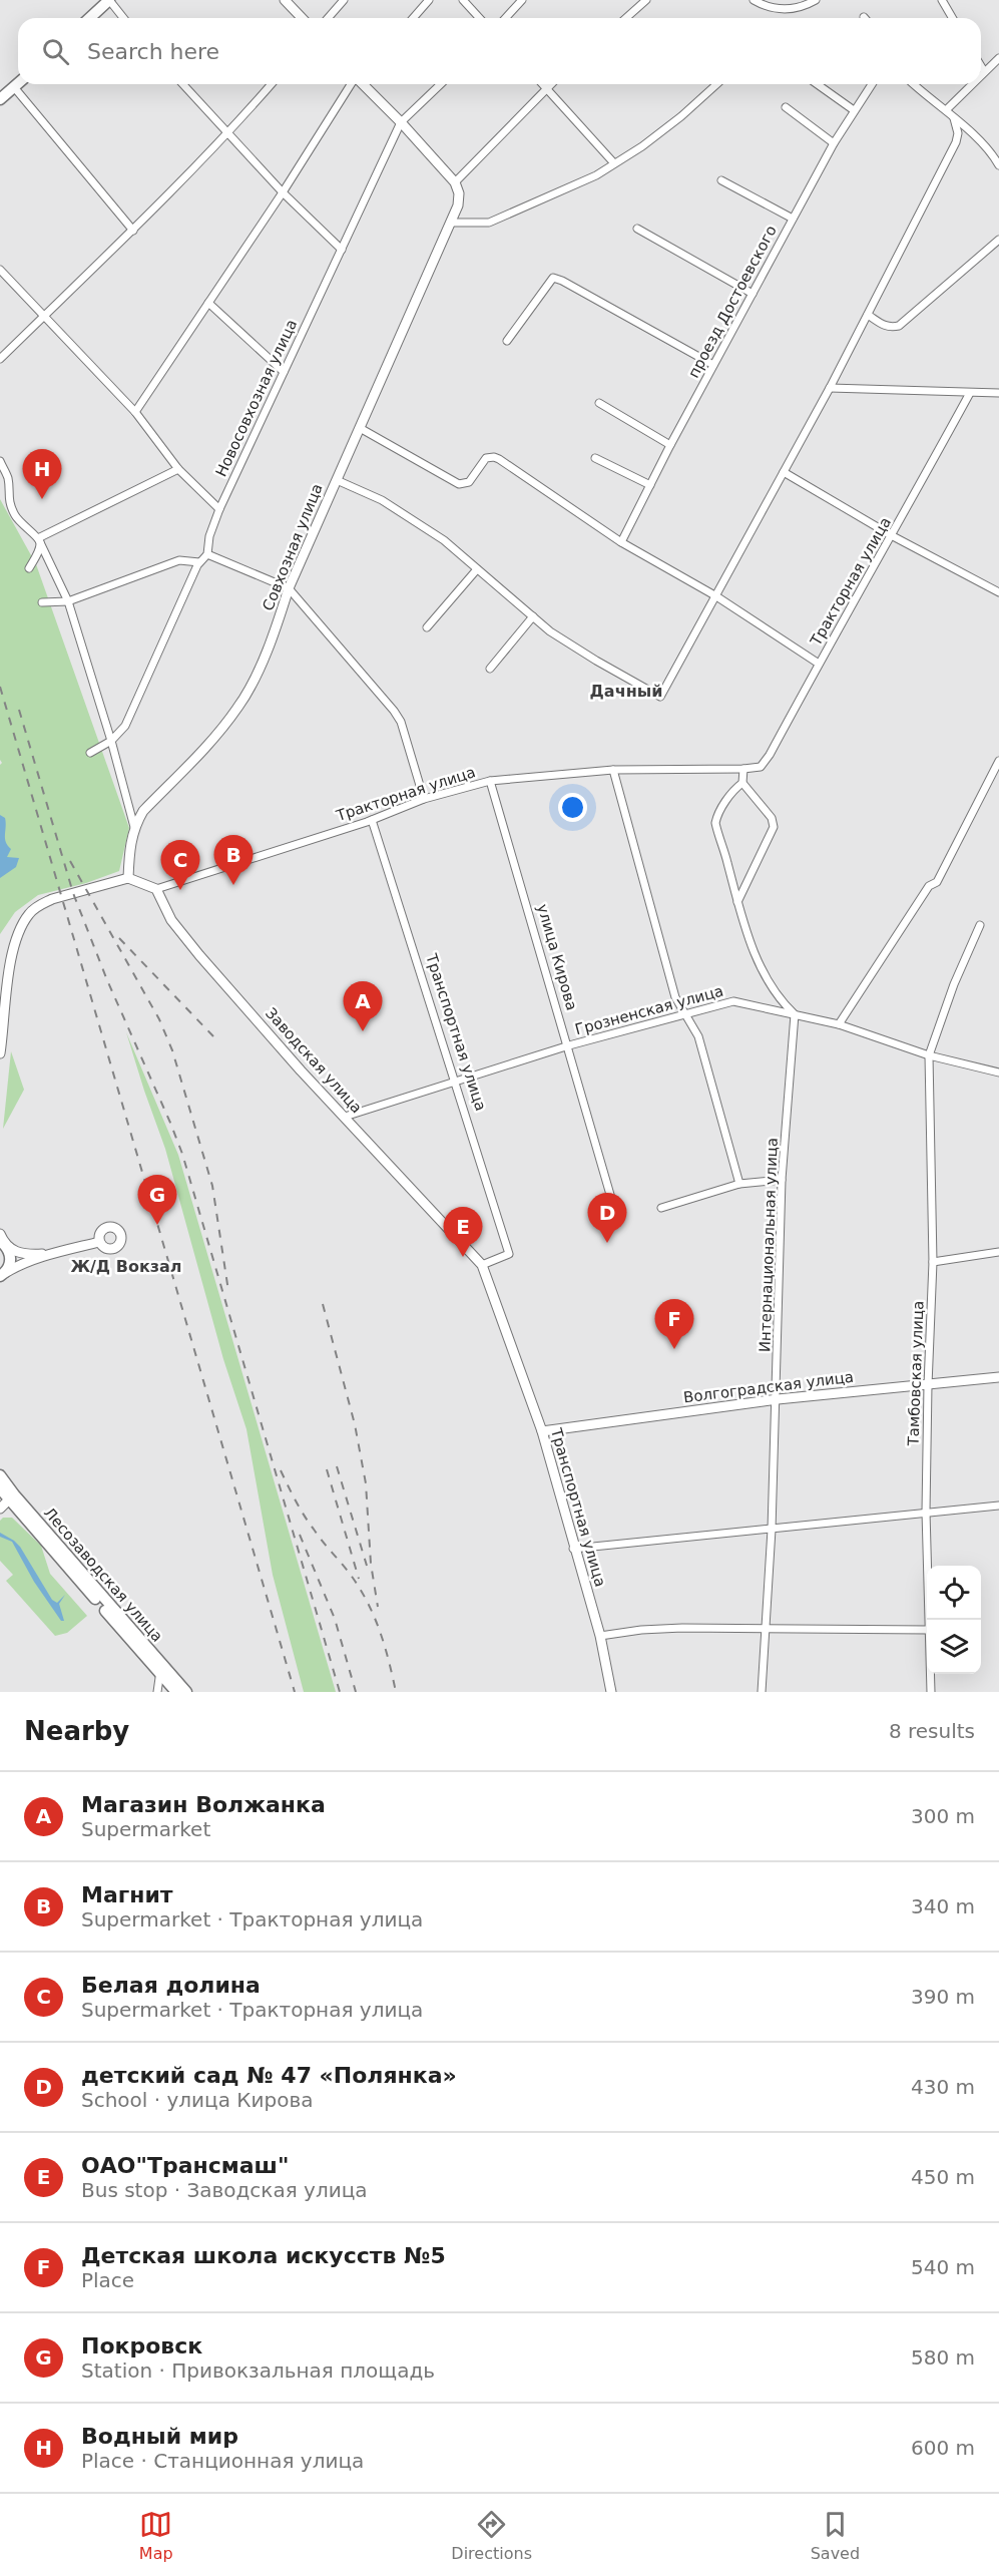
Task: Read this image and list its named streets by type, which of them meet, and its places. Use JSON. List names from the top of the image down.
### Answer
{
  "streets": {
    "main road": ["Лесозаводская улица"],
    "street": [
      "проезд Достоевского",
      "Новосовхозная улица",
      "Совхозная улица",
      "Тракторная улица",
      "улица Кирова",
      "Грозненская улица",
      "Транспортная улица",
      "Заводская улица",
      "Интернациональная улица",
      "Тамбовская улица",
      "Волгоградская улица"
    ]
  },
  "crossings": [
    ["Тракторная улица", "улица Кирова"],
    ["Тракторная улица", "Транспортная улица"],
    ["Тракторная улица", "Заводская улица"],
    ["улица Кирова", "Грозненская улица"],
    ["Грозненская улица", "Транспортная улица"],
    ["Грозненская улица", "Заводская улица"],
    ["Грозненская улица", "Интернациональная улица"],
    ["Грозненская улица", "Тамбовская улица"],
    ["Транспортная улица", "Заводская улица"],
    ["Транспортная улица", "Волгоградская улица"],
    ["Интернациональная улица", "Волгоградская улица"],
    ["Тамбовская улица", "Волгоградская улица"]
  ],
  "districts": ["Дачный", "Ж/Д Вокзал"],
  "page": {
    "search": "Search here",
    "pins": [
      "H",
      "B",
      "C",
      "A",
      "G",
      "D",
      "E",
      "F"
    ],
    "heading": ["Nearby", "8 results"],
    "list": [
      {
        "mark": "A",
        "name": "Магазин Волжанка",
        "note": "Supermarket",
        "value": "300 m"
      },
      {
        "mark": "B",
        "name": "Магнит",
        "note": "Supermarket · Тракторная улица",
        "value": "340 m"
      },
      {
        "mark": "C",
        "name": "Белая долина",
        "note": "Supermarket · Тракторная улица",
        "value": "390 m"
      },
      {
        "mark": "D",
        "name": "детский сад № 47 «Полянка»",
        "note": "School · улица Кирова",
        "value": "430 m"
      },
      {
        "mark": "E",
        "name": "ОАО\"Трансмаш\"",
        "note": "Bus stop · Заводская улица",
        "value": "450 m"
      },
      {
        "mark": "F",
        "name": "Детская школа искусств №5",
        "note": "Place",
        "value": "540 m"
      },
      {
        "mark": "G",
        "name": "Покровск",
        "note": "Station · Привокзальная площадь",
        "value": "580 m"
      },
      {
        "mark": "H",
        "name": "Водный мир",
        "note": "Place · Станционная улица",
        "value": "600 m"
      }
    ],
    "nav": ["Map", "Directions", "Saved"]
  }
}
